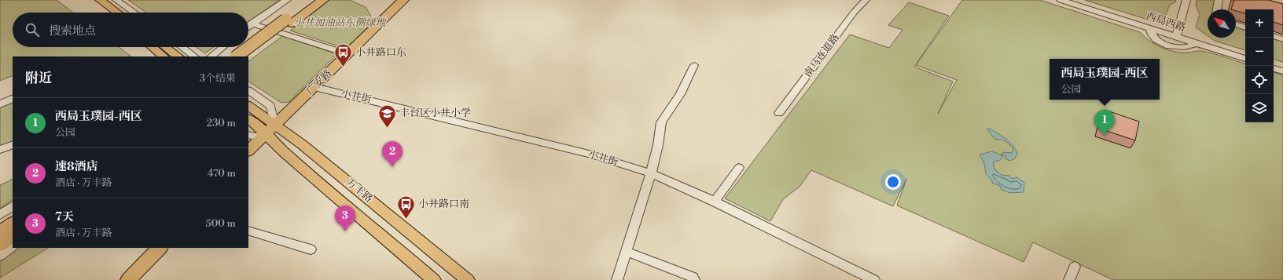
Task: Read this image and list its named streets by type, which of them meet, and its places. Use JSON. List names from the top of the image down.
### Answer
{
  "streets": {
    "highway": ["广安路"],
    "main road": ["万丰路"],
    "street": ["西局西路", "南马连道路", "小井街"]
  },
  "crossings": [
    ["广安路", "小井街"],
    ["广安路", "万丰路"]
  ],
  "parks": ["小井加油站东侧绿地"],
  "places": {
    "bus stop": ["小井路口东", "小井路口南"],
    "school or university": ["丰台区小井小学"]
  },
  "north": "top left",
  "page": {
    "map_buttons": ["+", "−"],
    "search": "搜索地点",
    "heading": ["附近", "3个结果"],
    "popup": ["西局玉璞园-西区", "公园"],
    "list": [
      {
        "mark": "1",
        "name": "西局玉璞园-西区",
        "note": "公园",
        "value": "230 m"
      },
      {
        "mark": "2",
        "name": "速8酒店",
        "note": "酒店 · 万丰路",
        "value": "470 m"
      },
      {
        "mark": "3",
        "name": "7天",
        "note": "酒店 · 万丰路",
        "value": "500 m"
      }
    ],
    "pins": ["1", "2", "3"]
  }
}
